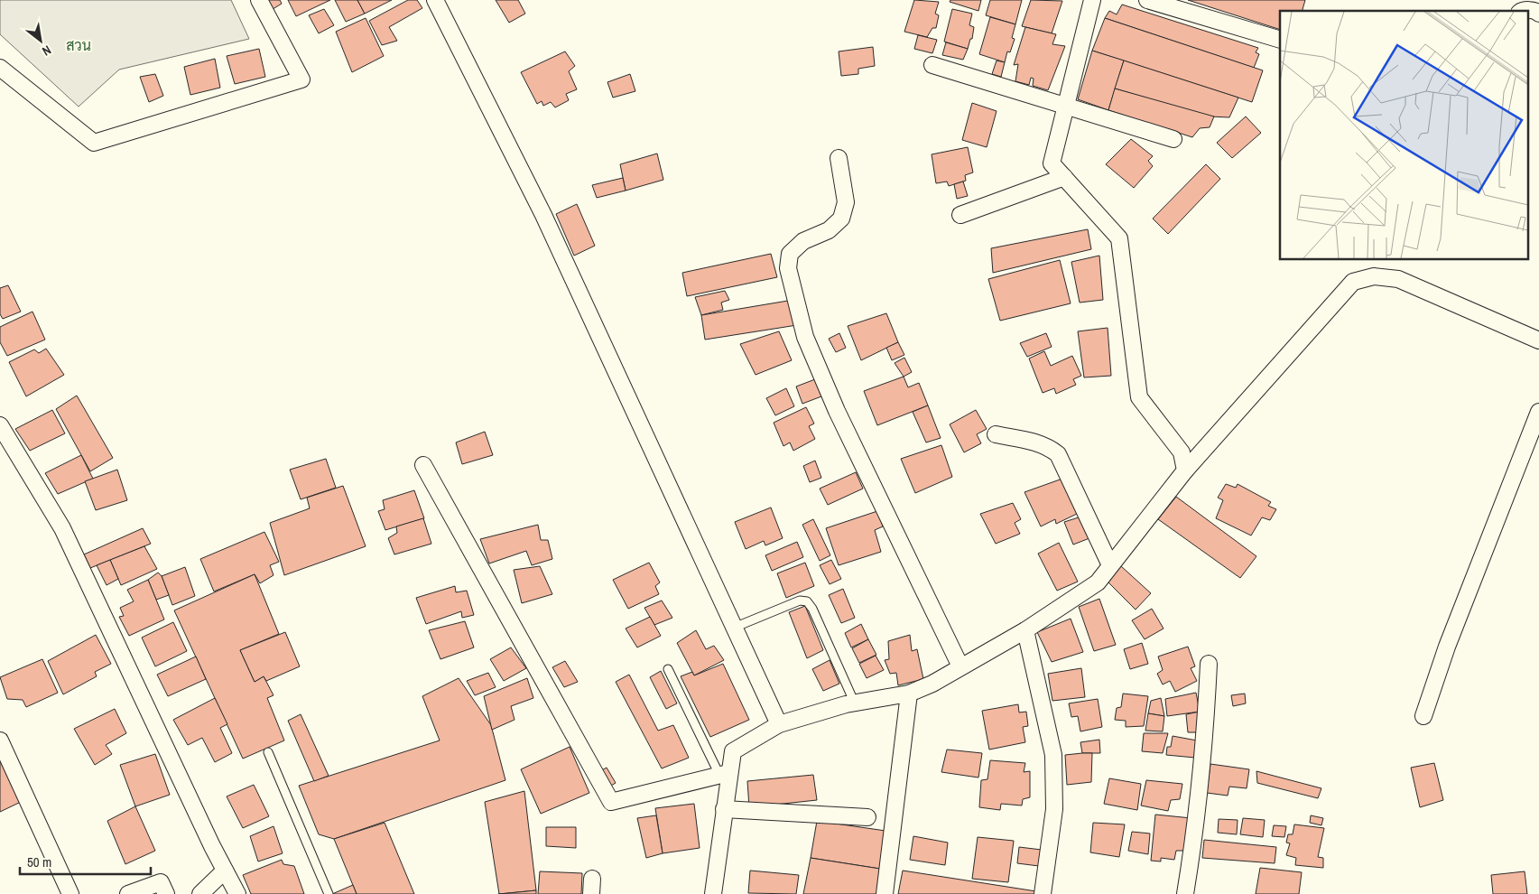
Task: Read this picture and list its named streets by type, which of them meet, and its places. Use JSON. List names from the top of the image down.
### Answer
{
  "parks": ["สวน"],
  "scale_bar": "50 m",
  "north": "bottom right"
}
